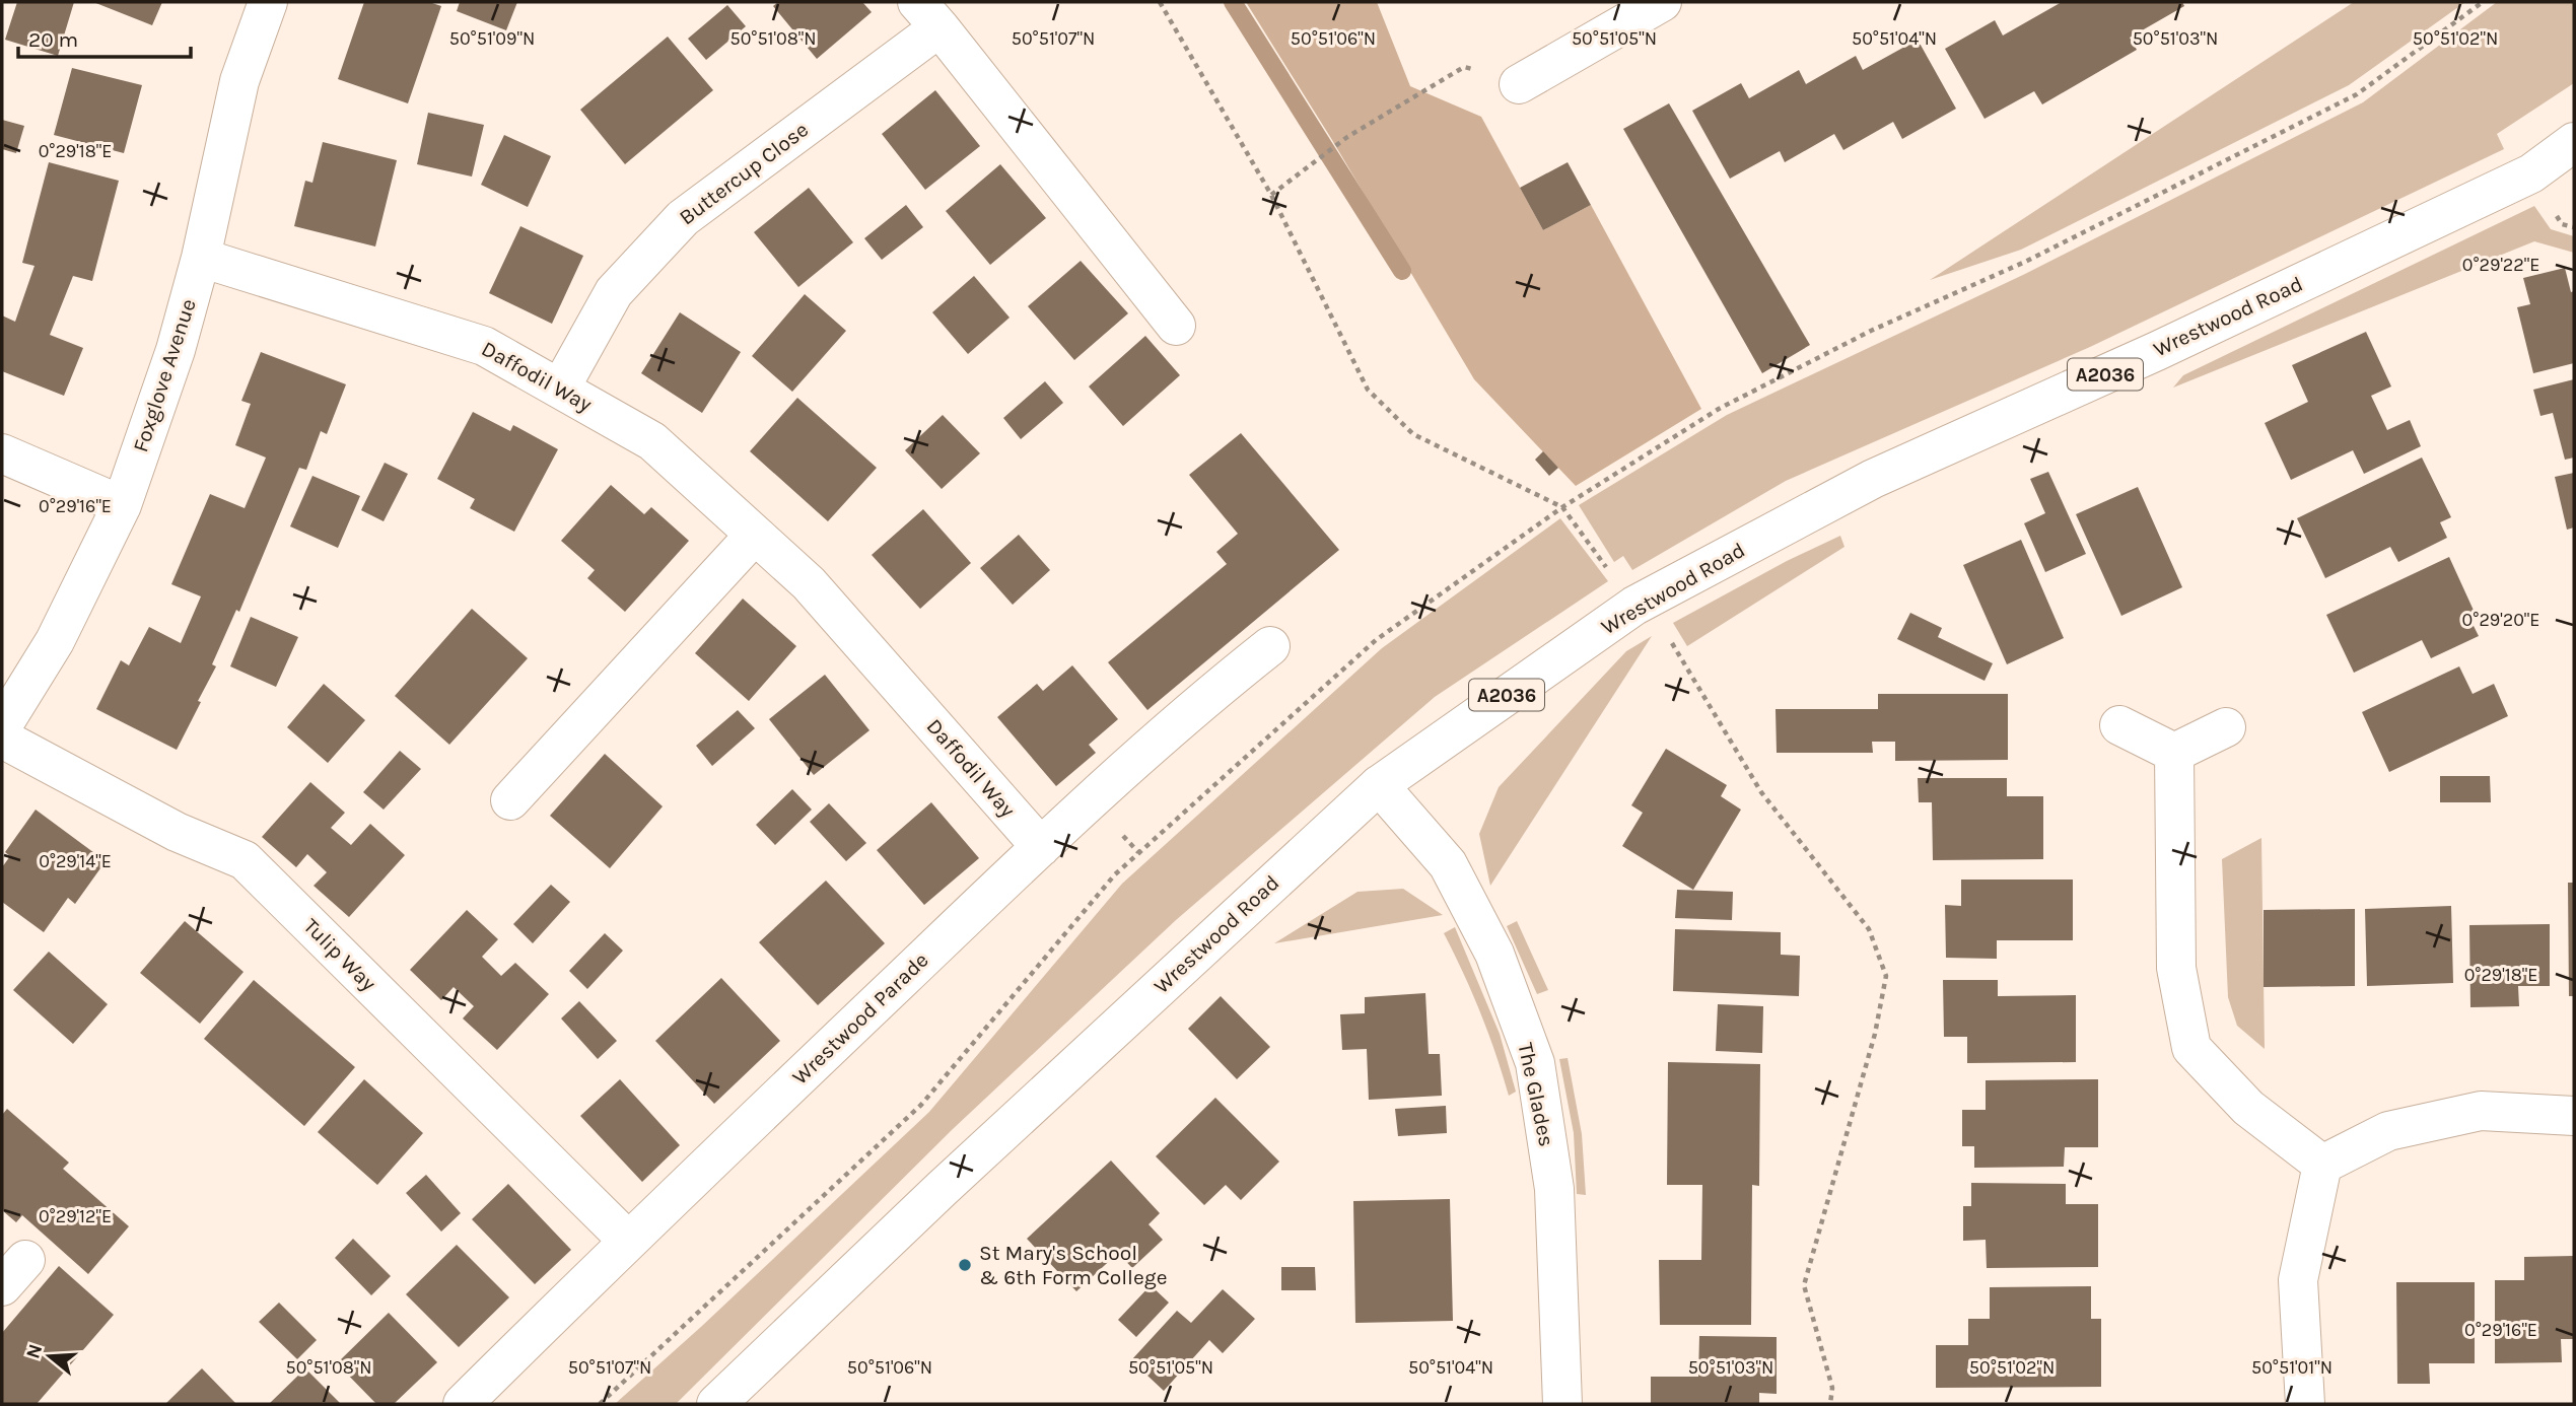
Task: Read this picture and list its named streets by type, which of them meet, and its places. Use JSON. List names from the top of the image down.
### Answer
{
  "streets": {
    "street": [
      "Buttercup Close",
      "Wrestwood Road",
      "A2036",
      "Foxglove Avenue",
      "Daffodil Way",
      "Tulip Way",
      "Wrestwood Parade",
      "The Glades"
    ]
  },
  "crossings": [
    ["Buttercup Close", "Daffodil Way"],
    ["Wrestwood Road", "The Glades"],
    ["Foxglove Avenue", "Daffodil Way"],
    ["Daffodil Way", "Wrestwood Parade"],
    ["Tulip Way", "Wrestwood Parade"]
  ],
  "places": ["St Mary's School & 6th Form College"],
  "scale_bar": "20 m",
  "north": "left",
  "coordinates": [
    "50°51'09\"N",
    "50°51'08\"N",
    "50°51'07\"N",
    "50°51'06\"N",
    "50°51'05\"N",
    "50°51'04\"N",
    "50°51'03\"N",
    "50°51'02\"N",
    "0°29'18\"E",
    "0°29'22\"E",
    "0°29'16\"E",
    "0°29'20\"E",
    "0°29'14\"E",
    "0°29'12\"E",
    "50°51'01\"N"
  ]
}
